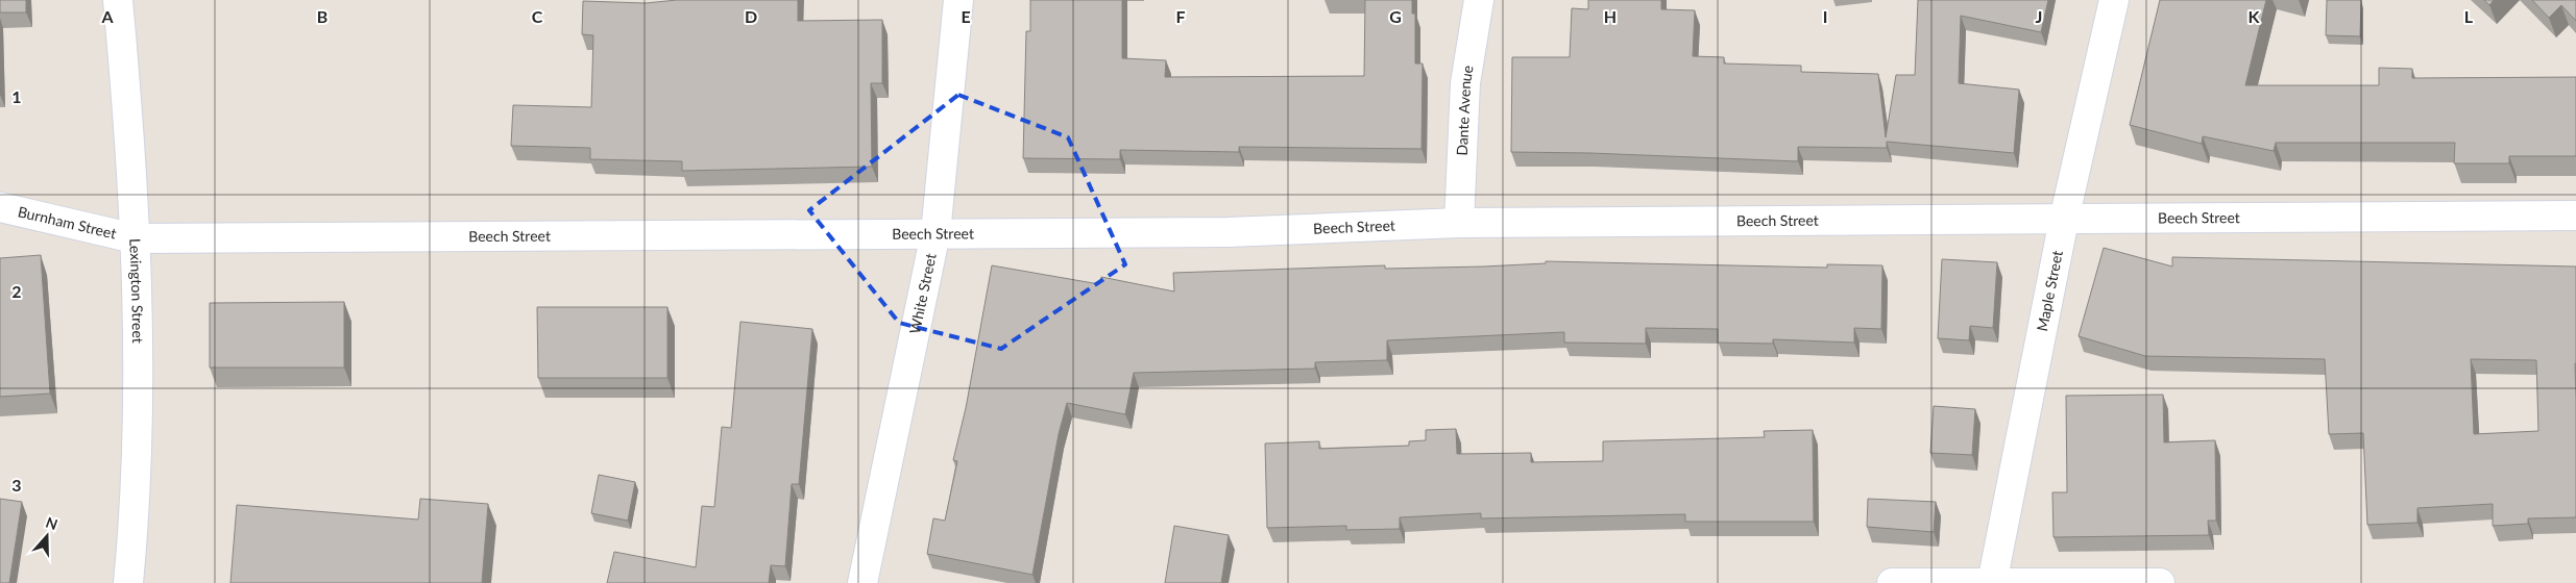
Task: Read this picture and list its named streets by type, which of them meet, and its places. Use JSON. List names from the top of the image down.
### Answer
{
  "streets": {
    "street": [
      "Dante Avenue",
      "Beech Street",
      "Burnham Street",
      "Maple Street",
      "Lexington Street",
      "White Street"
    ]
  },
  "crossings": [
    ["Dante Avenue", "Beech Street"],
    ["Beech Street", "Burnham Street"],
    ["Beech Street", "Maple Street"],
    ["Beech Street", "Lexington Street"],
    ["Beech Street", "White Street"],
    ["Burnham Street", "Lexington Street"]
  ],
  "north": "top",
  "grid": {
    "columns": [
      "A",
      "B",
      "C",
      "D",
      "E",
      "F",
      "G",
      "H",
      "I",
      "J",
      "K",
      "L"
    ],
    "rows": ["1", "2", "3"]
  }
}
